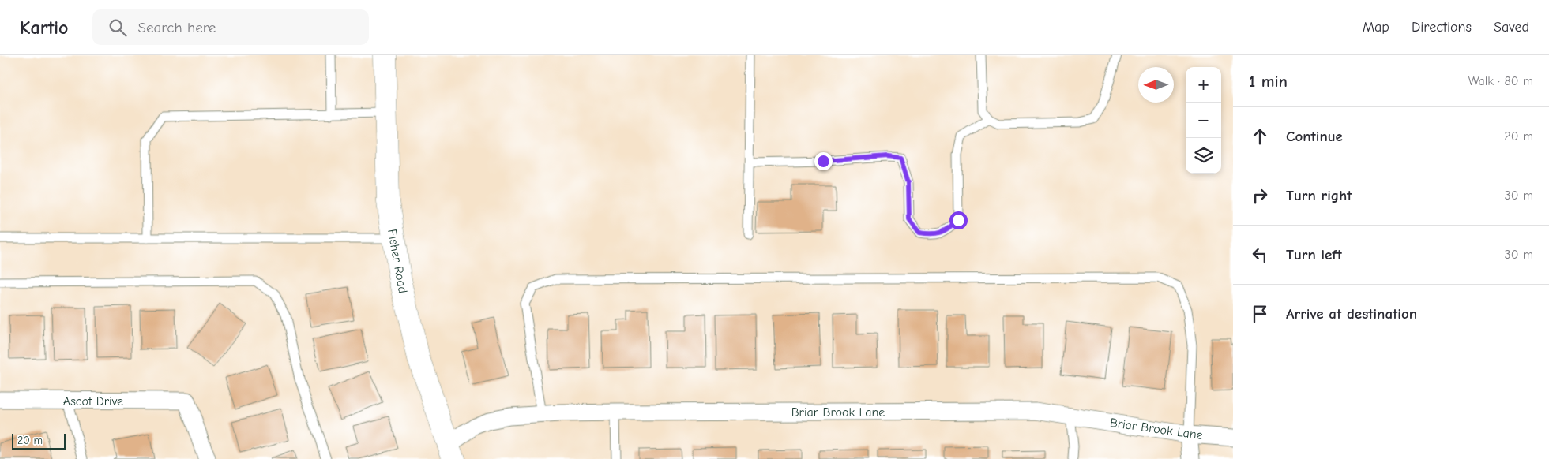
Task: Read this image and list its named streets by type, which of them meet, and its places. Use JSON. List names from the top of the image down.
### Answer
{
  "streets": {
    "street": ["Fisher Road", "Ascot Drive", "Briar Brook Lane"]
  },
  "crossings": [
    ["Fisher Road", "Briar Brook Lane"]
  ],
  "scale_bar": "20 m",
  "north": "left",
  "page": {
    "header": "Kartio",
    "search": "Search here",
    "nav": ["Map", "Directions", "Saved"],
    "heading": ["1 min", "Walk · 80 m"],
    "map_buttons": ["+", "−"],
    "list": [
      ["Continue", "20 m"],
      ["Turn right", "30 m"],
      ["Turn left", "30 m"],
      "Arrive at destination"
    ],
    "scale": "20 m"
  }
}
